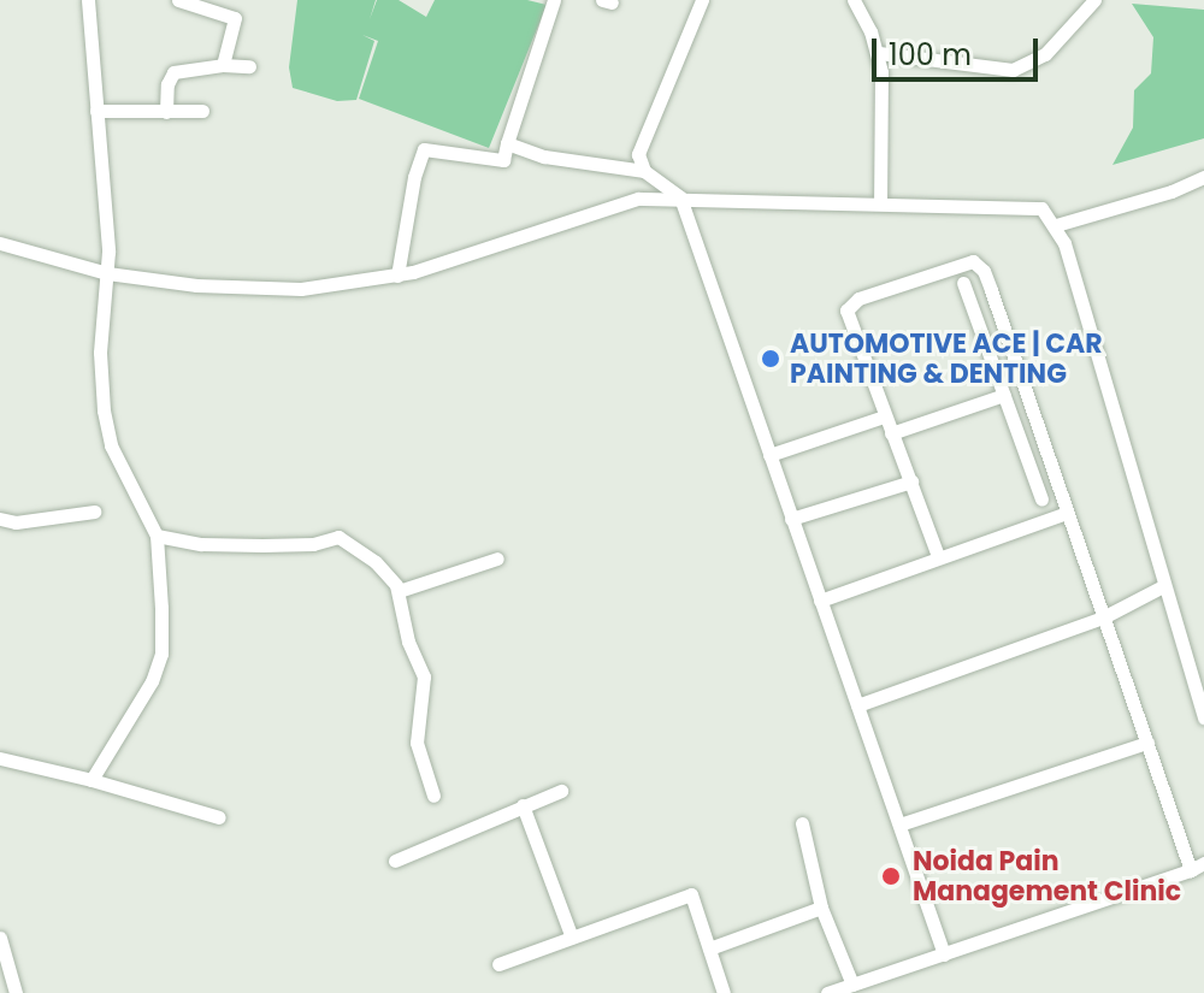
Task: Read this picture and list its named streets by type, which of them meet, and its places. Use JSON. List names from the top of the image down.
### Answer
{
  "places": ["AUTOMOTIVE ACE | CAR PAINTING & DENTING", "Noida Pain Management Clinic"],
  "scale_bar": "100 m"
}
